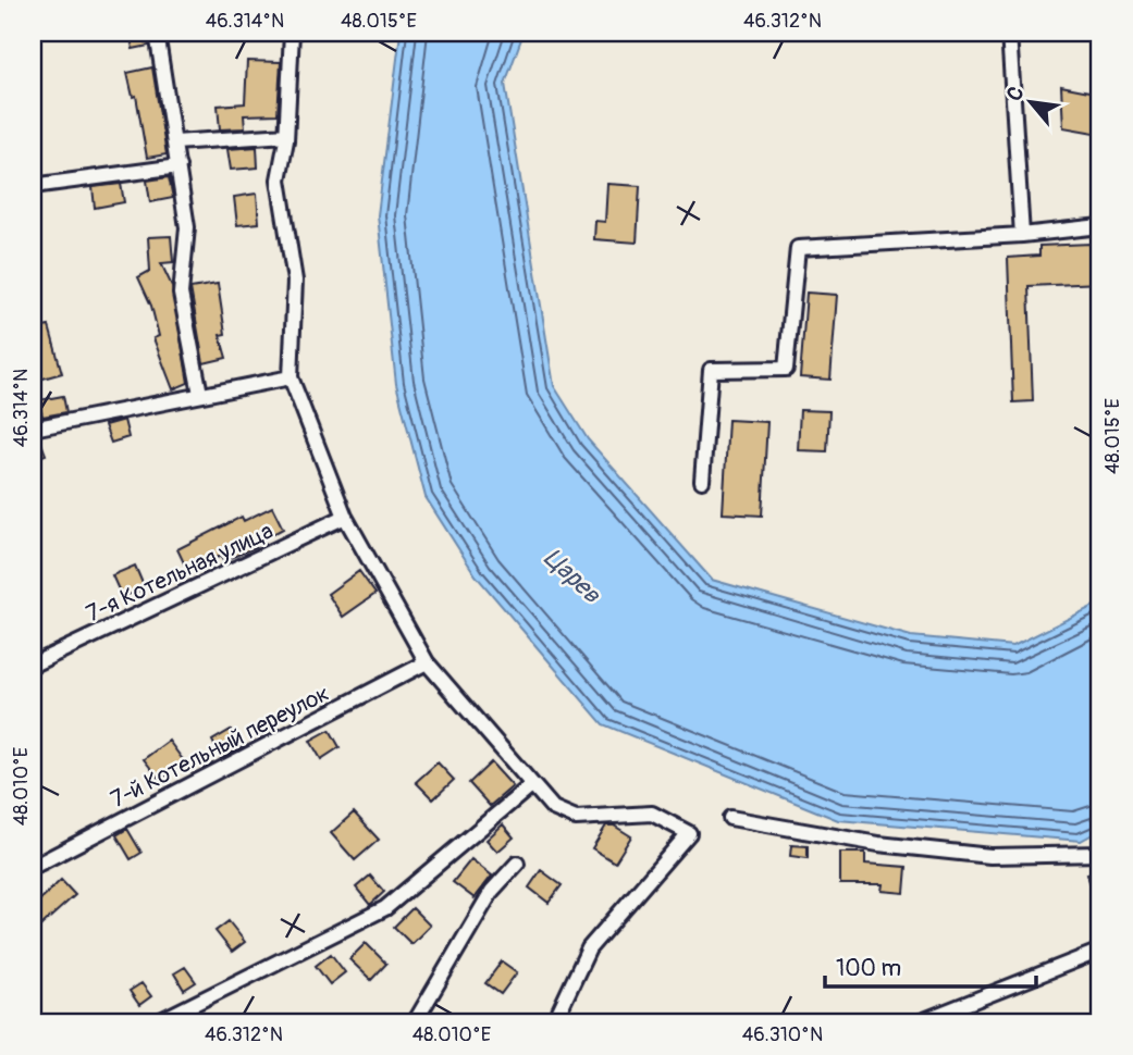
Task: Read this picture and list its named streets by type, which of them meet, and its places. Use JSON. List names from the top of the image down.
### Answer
{
  "streets": {
    "street": ["7-я Котельная улица", "7-й Котельный переулок"]
  },
  "water": ["Царев"],
  "scale_bar": "100 m",
  "north": "top left",
  "coordinates": [
    "46.314°N",
    "48.015°E",
    "46.312°N",
    "48.010°E",
    "46.310°N"
  ]
}
